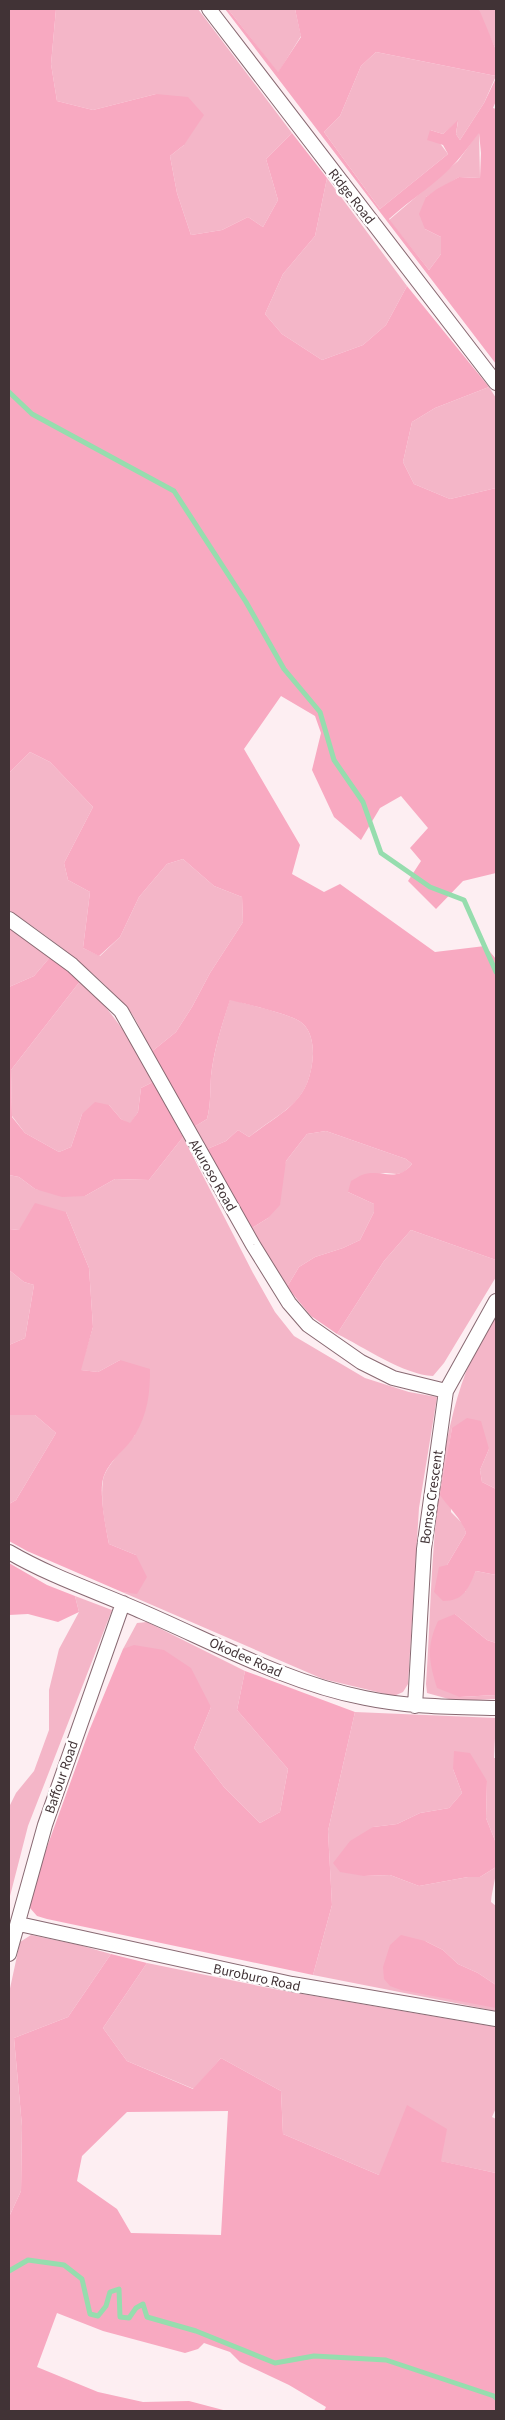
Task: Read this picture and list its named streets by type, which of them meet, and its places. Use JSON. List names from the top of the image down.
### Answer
{
  "streets": {
    "street": [
      "Ridge Road",
      "Akuroso Road",
      "Bomso Crescent",
      "Okodee Road",
      "Baffour Road",
      "Buroburo Road"
    ]
  },
  "crossings": [
    ["Akuroso Road", "Bomso Crescent"],
    ["Bomso Crescent", "Okodee Road"],
    ["Okodee Road", "Baffour Road"],
    ["Baffour Road", "Buroburo Road"]
  ]
}
